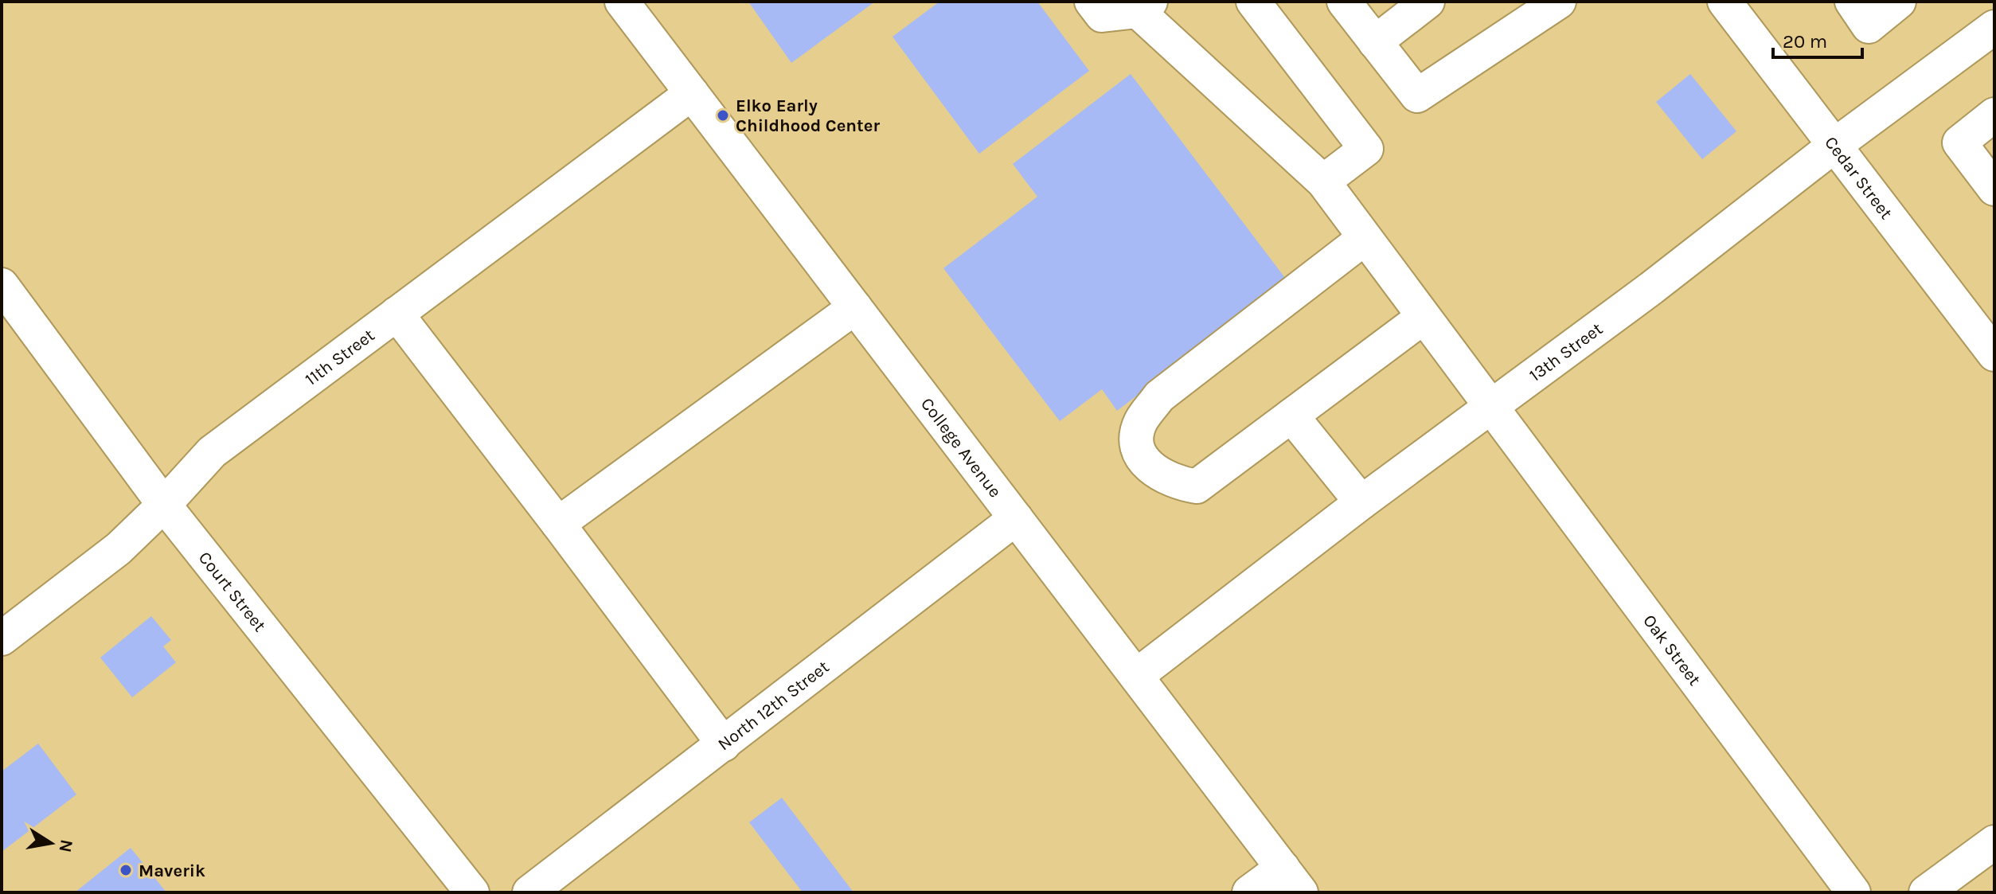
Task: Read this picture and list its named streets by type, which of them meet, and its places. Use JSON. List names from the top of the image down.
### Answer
{
  "streets": {
    "street": [
      "Cedar Street",
      "13th Street",
      "11th Street",
      "College Avenue",
      "Court Street",
      "Oak Street",
      "North 12th Street"
    ]
  },
  "crossings": [
    ["Cedar Street", "13th Street"],
    ["13th Street", "College Avenue"],
    ["13th Street", "Oak Street"],
    ["11th Street", "College Avenue"],
    ["11th Street", "Court Street"],
    ["College Avenue", "North 12th Street"]
  ],
  "places": ["Elko Early Childhood Center", "Maverik"],
  "scale_bar": "20 m",
  "north": "right"
}
